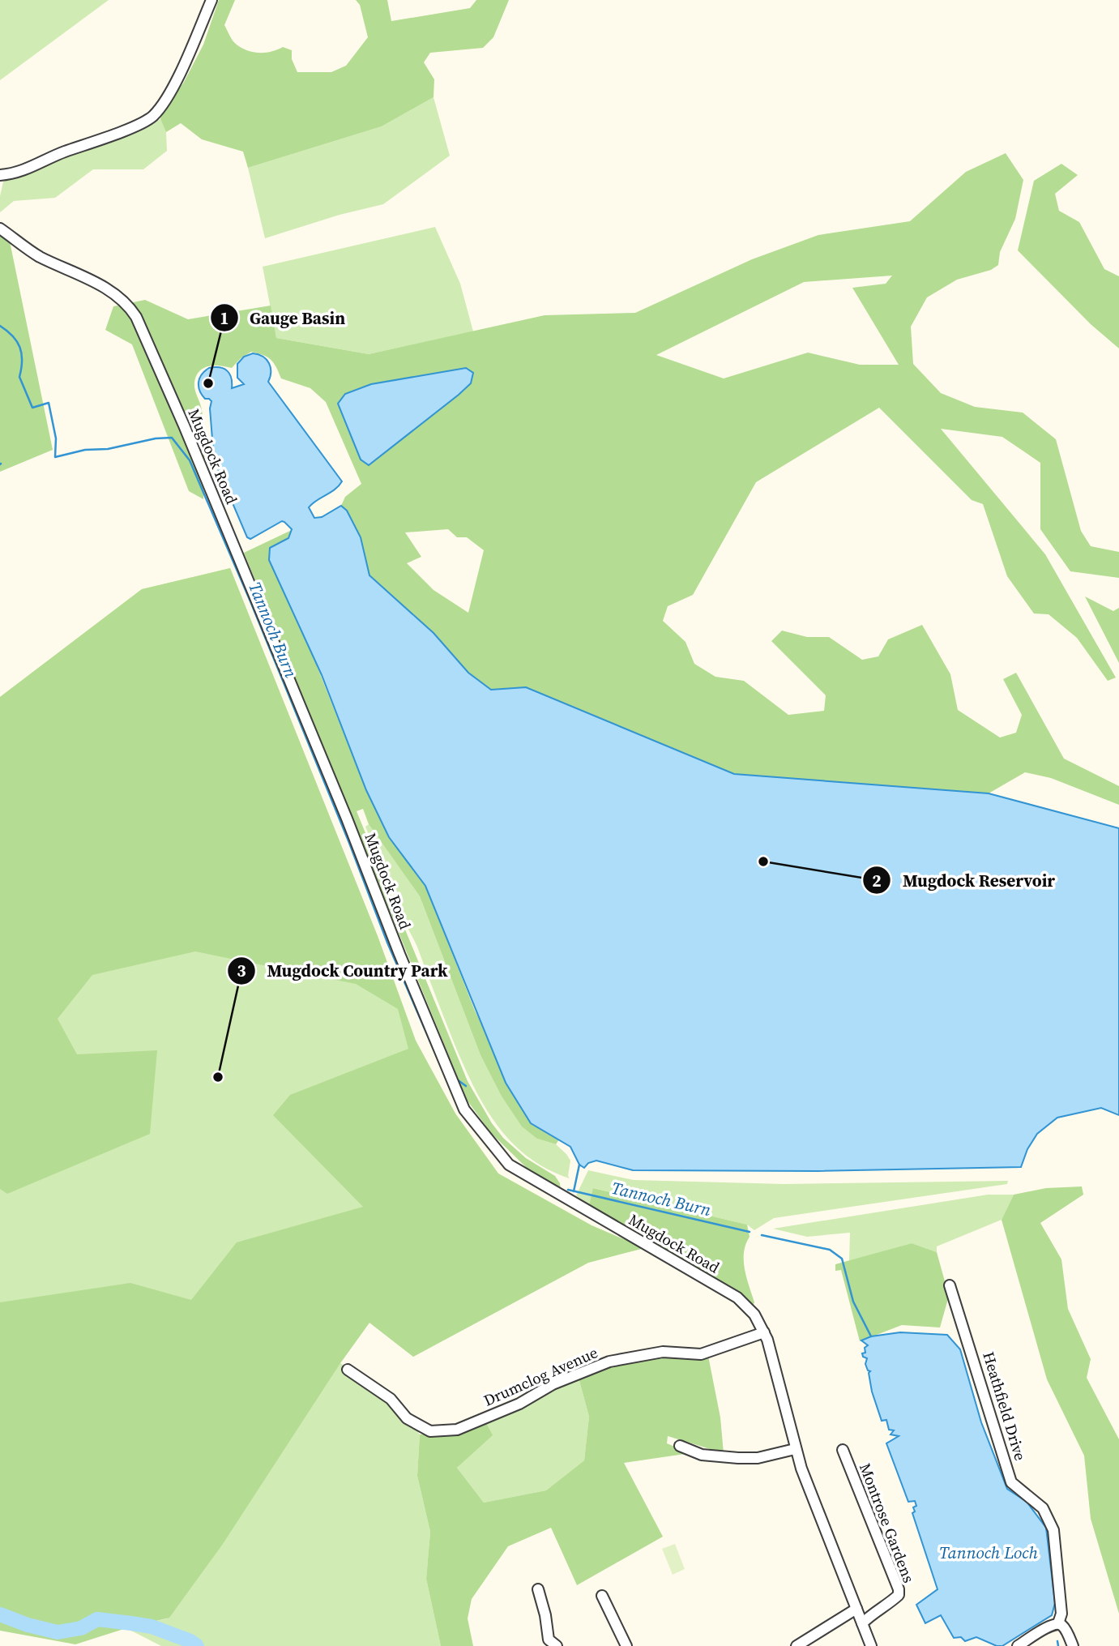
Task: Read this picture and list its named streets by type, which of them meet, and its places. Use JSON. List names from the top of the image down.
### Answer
{
  "streets": {
    "street": [
      "Mugdock Road",
      "Drumclog Avenue",
      "Heathfield Drive",
      "Montrose Gardens"
    ]
  },
  "crossings": [
    ["Mugdock Road", "Drumclog Avenue"],
    ["Mugdock Road", "Montrose Gardens"]
  ],
  "water": ["Tannoch Burn", "Tannoch Loch"],
  "places": ["Gauge Basin", "Mugdock Reservoir", "Mugdock Country Park"]
}
